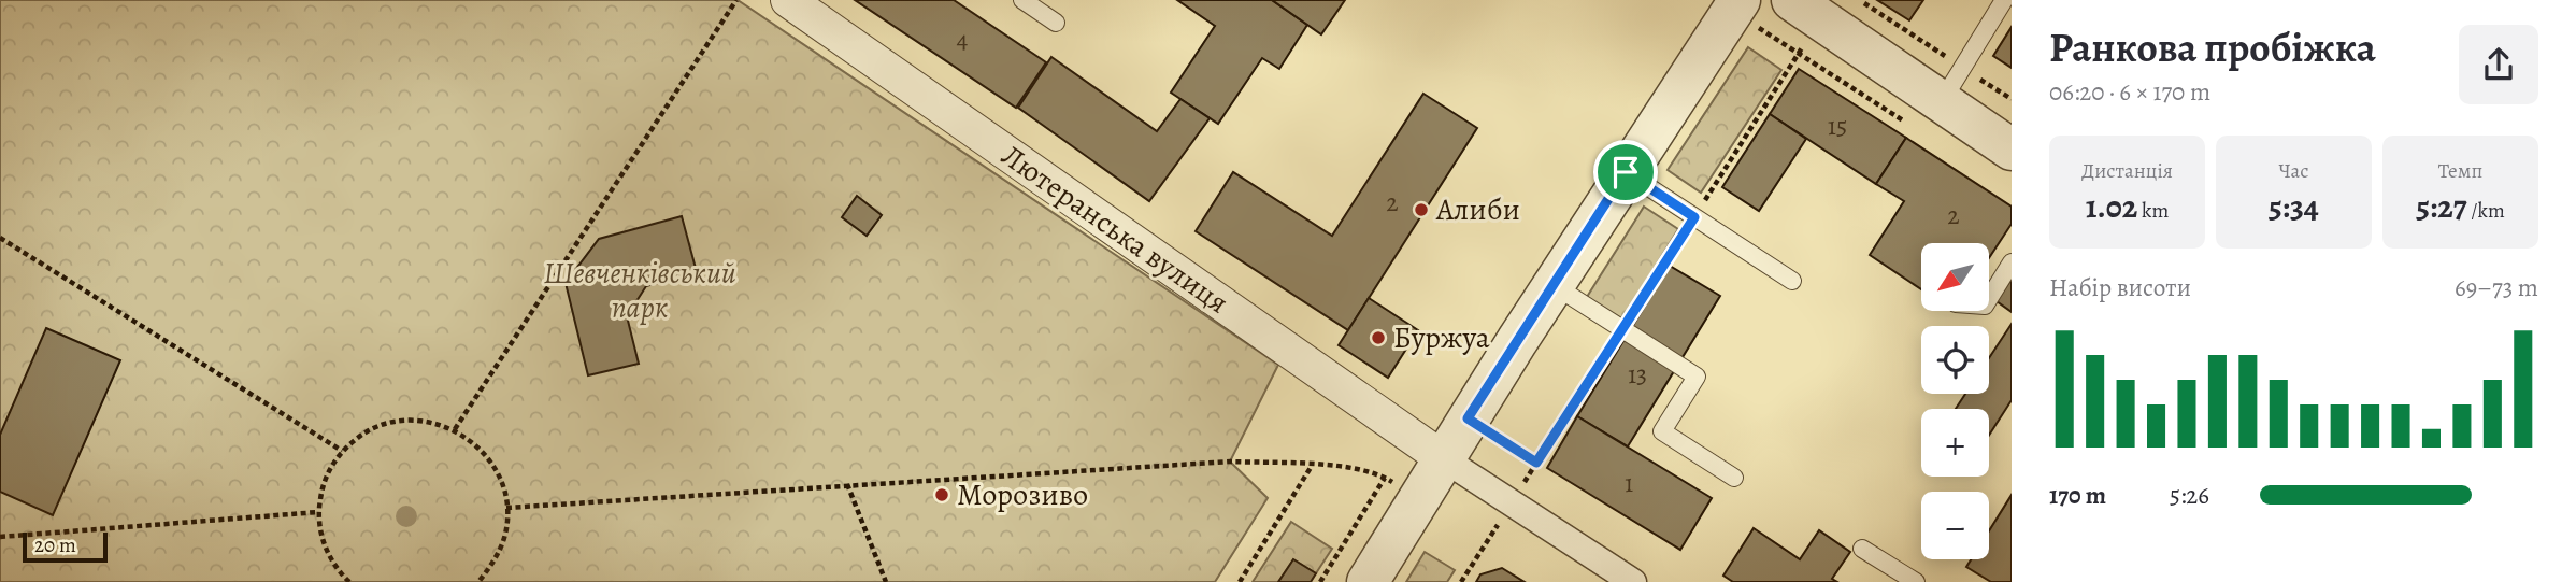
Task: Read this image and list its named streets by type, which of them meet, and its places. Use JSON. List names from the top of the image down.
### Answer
{
  "streets": {
    "street": ["Лютеранська вулиця"]
  },
  "parks": ["Шевченківський парк"],
  "places": ["Алиби", "Буржуа", "Морозиво"],
  "house_numbers": [
    "4",
    "15",
    "2",
    "2",
    "13",
    "1"
  ],
  "scale_bar": "20 m",
  "north": "bottom left",
  "page": {
    "heading": ["Ранкова пробіжка", "06:20 · 6 × 170 m"],
    "stats": [
      ["Дистанція", "1.02 km"],
      ["Час", "5:34"],
      ["Темп", "5:27 /km"]
    ],
    "map_buttons": ["+", "−"],
    "chart": ["Набір висоти", "69–73 m"],
    "list": [
      {
        "name": "170 m",
        "note": "5:26"
      }
    ],
    "scale": "20 m"
  }
}
